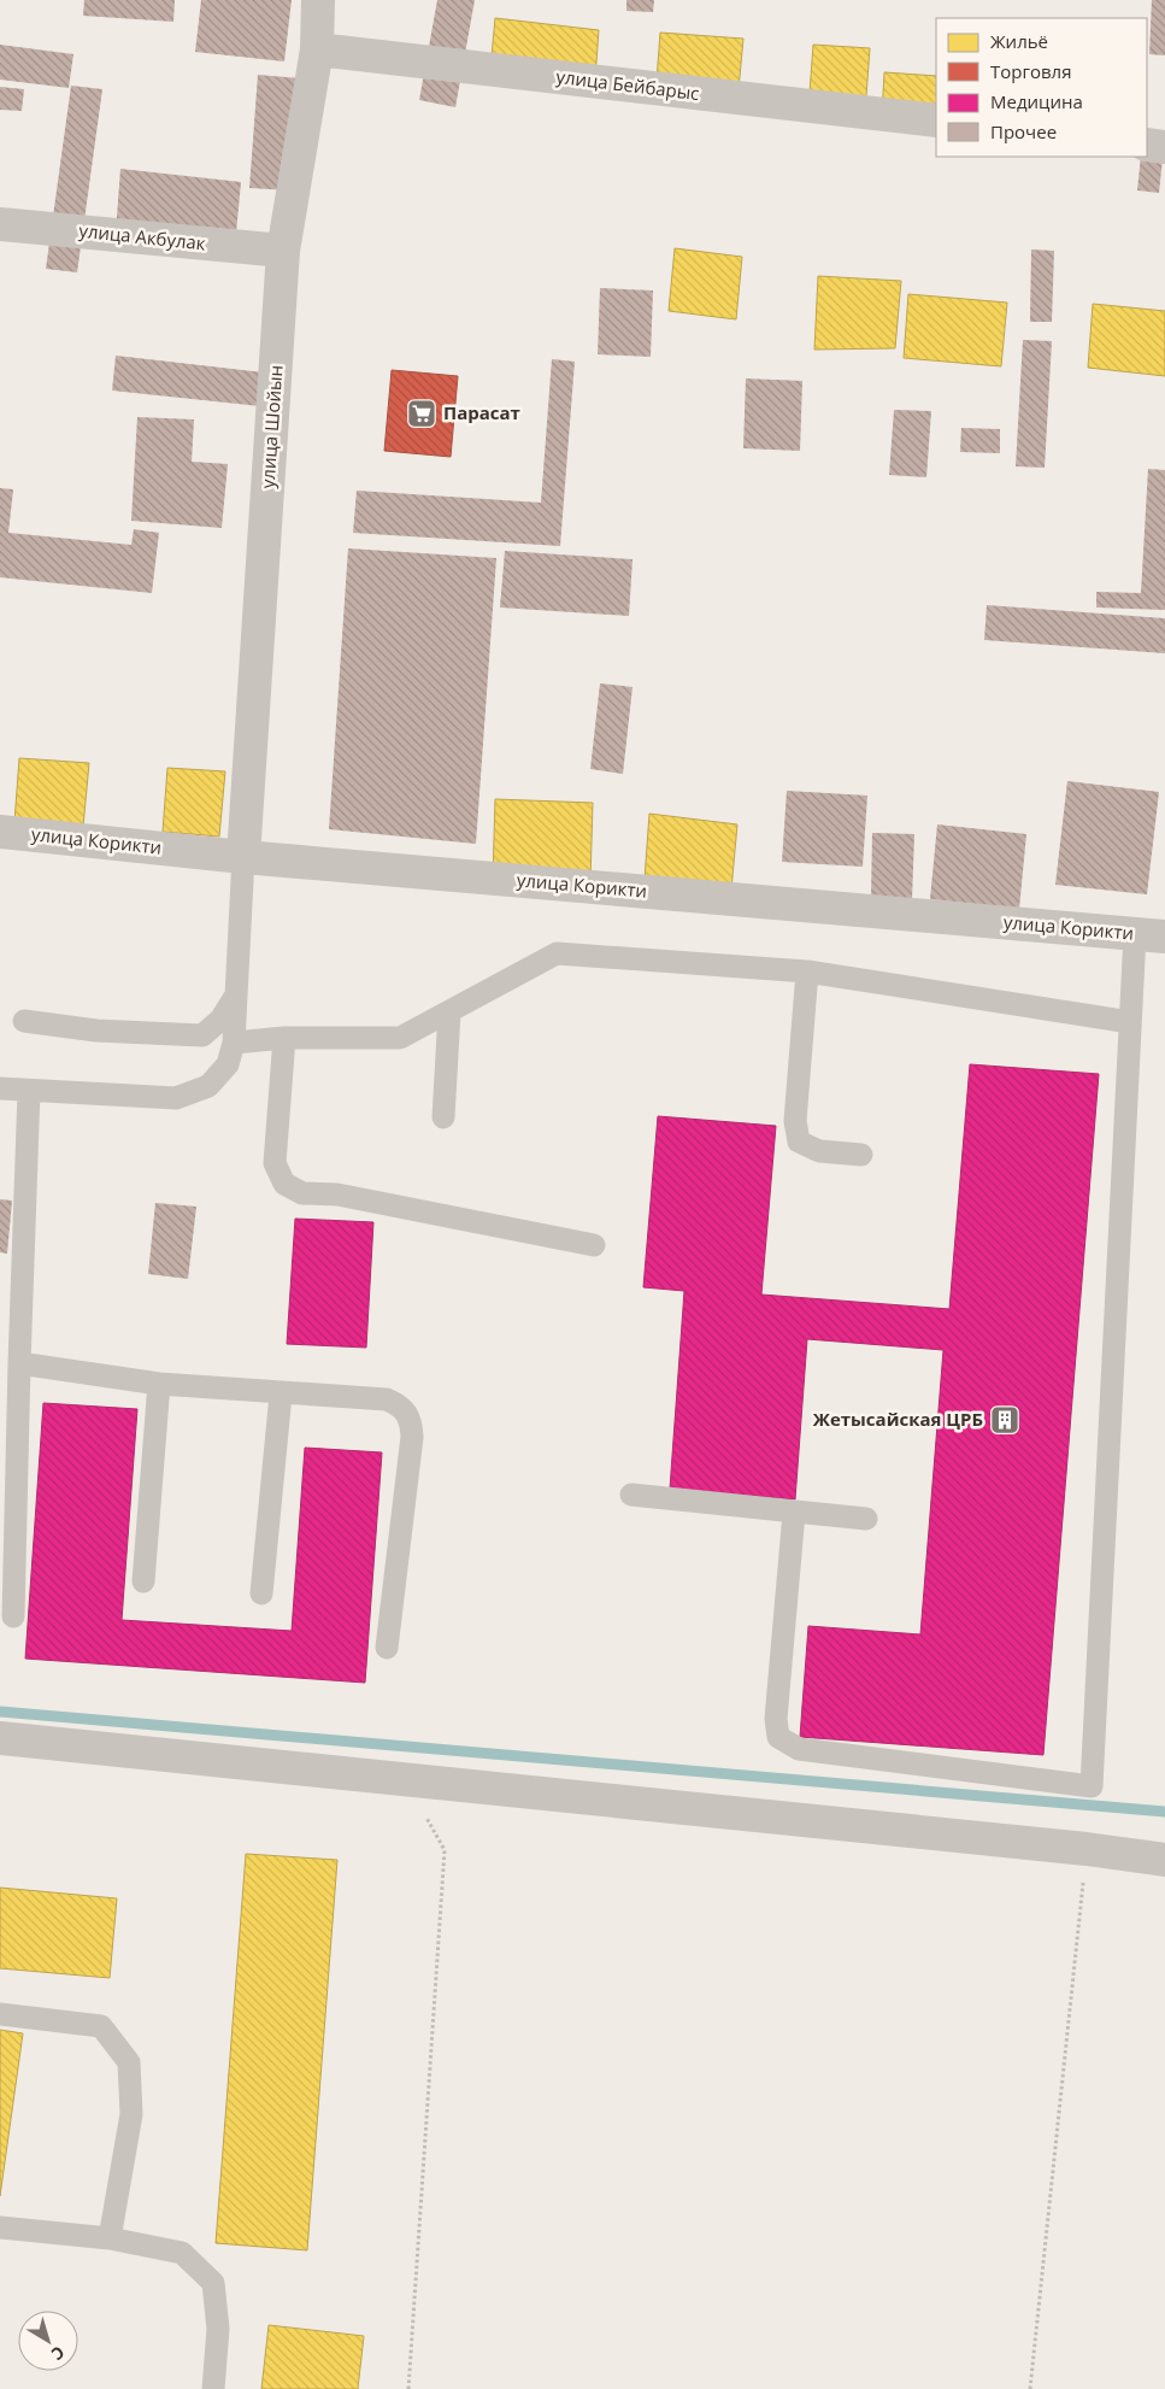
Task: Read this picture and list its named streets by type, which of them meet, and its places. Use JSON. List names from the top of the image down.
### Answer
{
  "streets": {
    "street": [
      "улица Бейбарыс",
      "улица Акбулак",
      "улица Шойын",
      "улица Корикти"
    ]
  },
  "crossings": [
    ["улица Бейбарыс", "улица Шойын"],
    ["улица Акбулак", "улица Шойын"],
    ["улица Шойын", "улица Корикти"]
  ],
  "places": {
    "supermarket": ["Парасат"],
    "building": ["Жетысайская ЦРБ"]
  },
  "legend": [
    "Жильё",
    "Торговля",
    "Медицина",
    "Прочее"
  ],
  "north": "bottom right"
}
